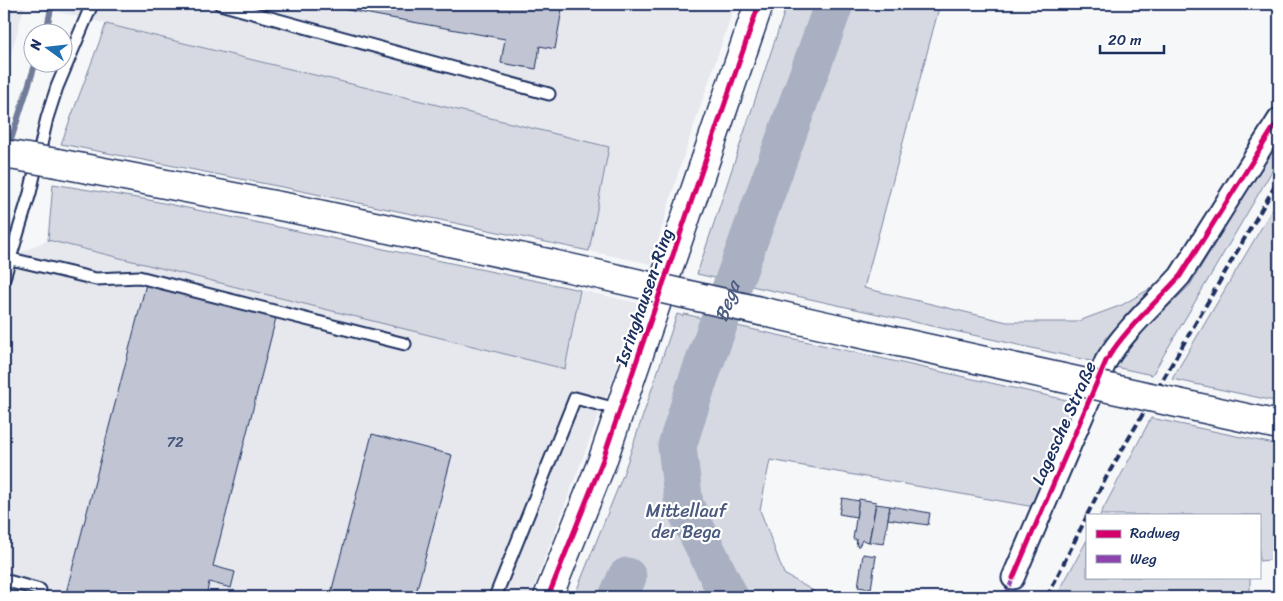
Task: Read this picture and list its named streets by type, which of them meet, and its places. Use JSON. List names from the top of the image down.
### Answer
{
  "streets": {
    "main road": ["Isringhausen-Ring"],
    "street": ["Lagesche Straße"]
  },
  "water": ["Bega"],
  "parks": ["Mittellauf der Bega"],
  "house_numbers": ["72"],
  "legend": ["Radweg", "Weg"],
  "scale_bar": "20 m",
  "north": "left"
}
